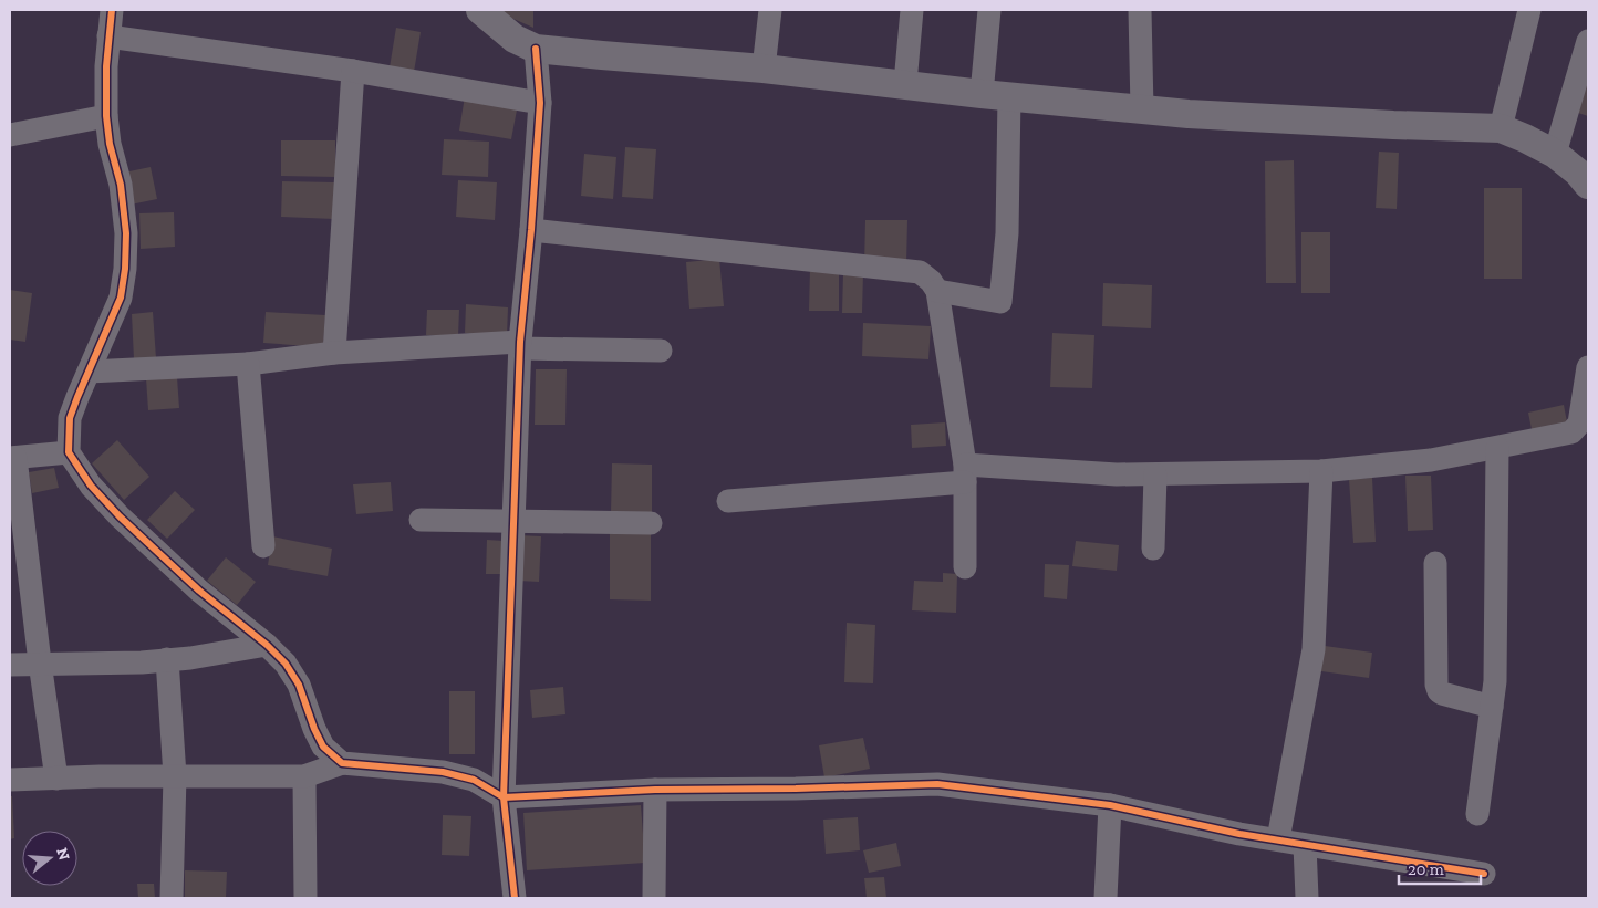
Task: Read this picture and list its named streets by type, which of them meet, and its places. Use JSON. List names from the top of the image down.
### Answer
{
  "scale_bar": "20 m",
  "north": "right"
}
